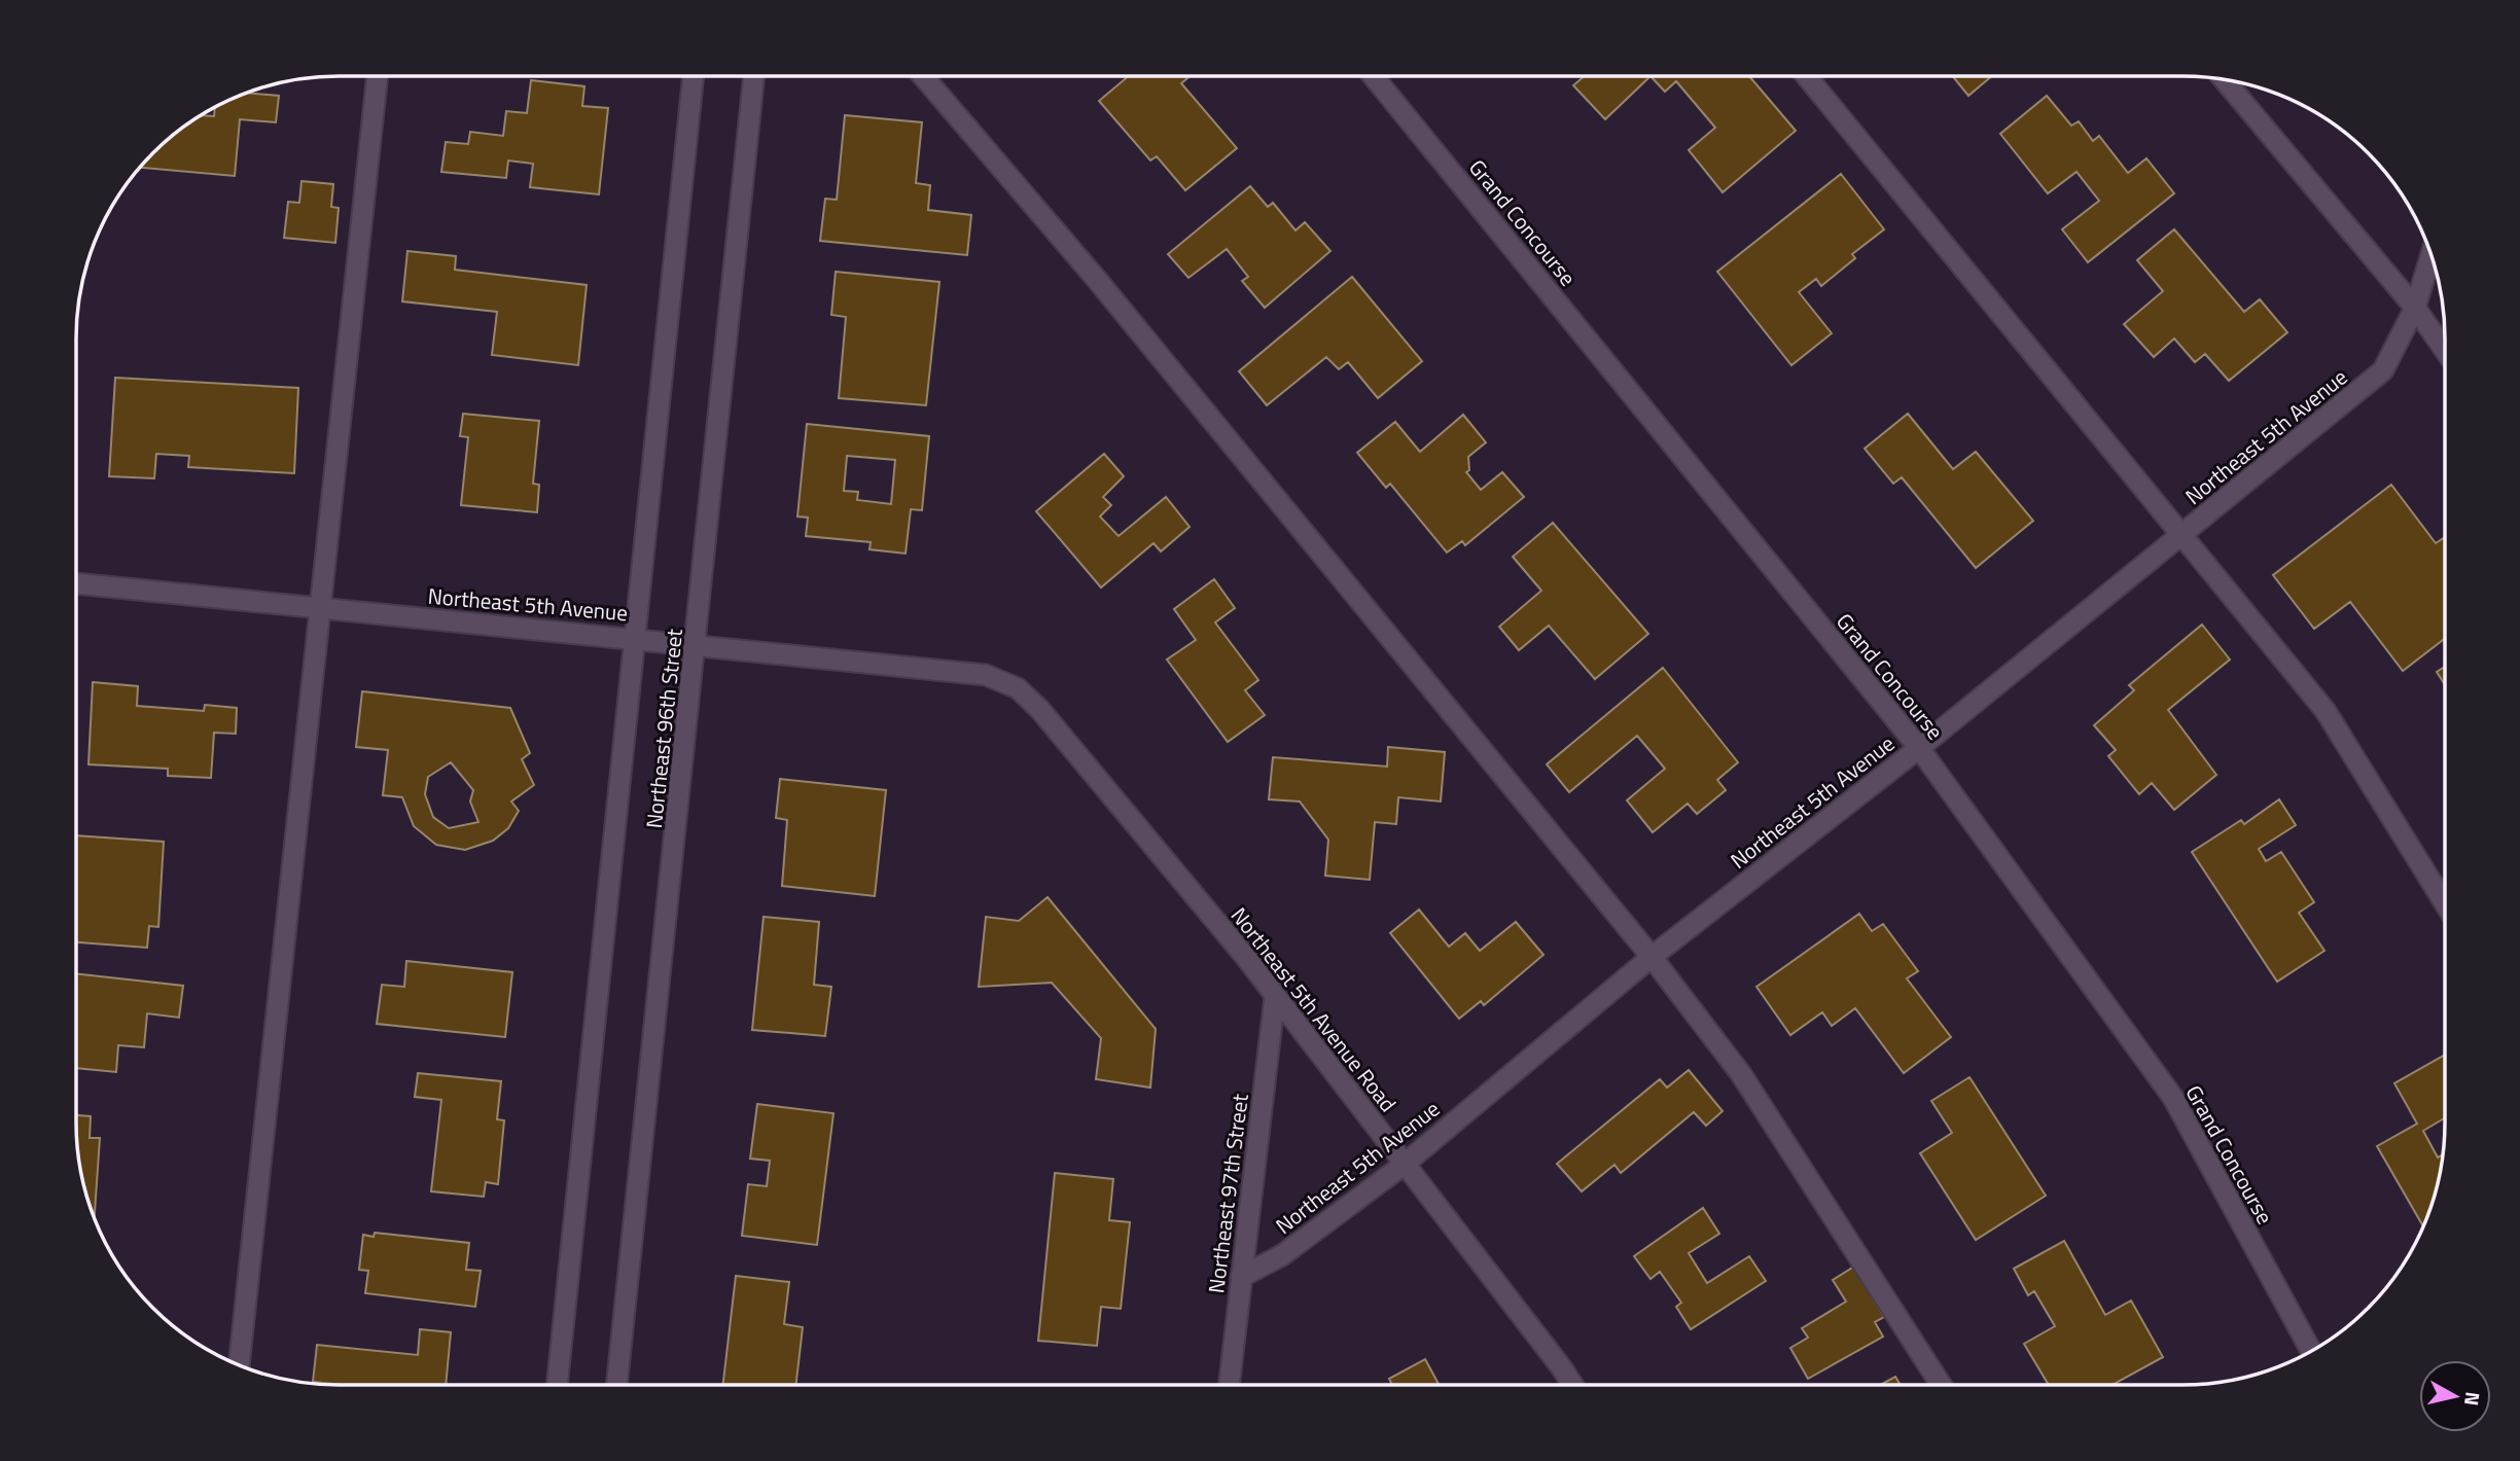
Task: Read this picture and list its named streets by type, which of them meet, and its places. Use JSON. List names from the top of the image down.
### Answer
{
  "streets": {
    "street": [
      "Grand Concourse",
      "Northeast 5th Avenue",
      "Northeast 96th Street",
      "Northeast 5th Avenue Road",
      "Northeast 97th Street"
    ]
  },
  "crossings": [
    ["Grand Concourse", "Northeast 5th Avenue"],
    ["Northeast 5th Avenue", "Northeast 96th Street"],
    ["Northeast 5th Avenue", "Northeast 5th Avenue Road"],
    ["Northeast 5th Avenue", "Northeast 97th Street"],
    ["Northeast 5th Avenue Road", "Northeast 97th Street"]
  ],
  "north": "right"
}
